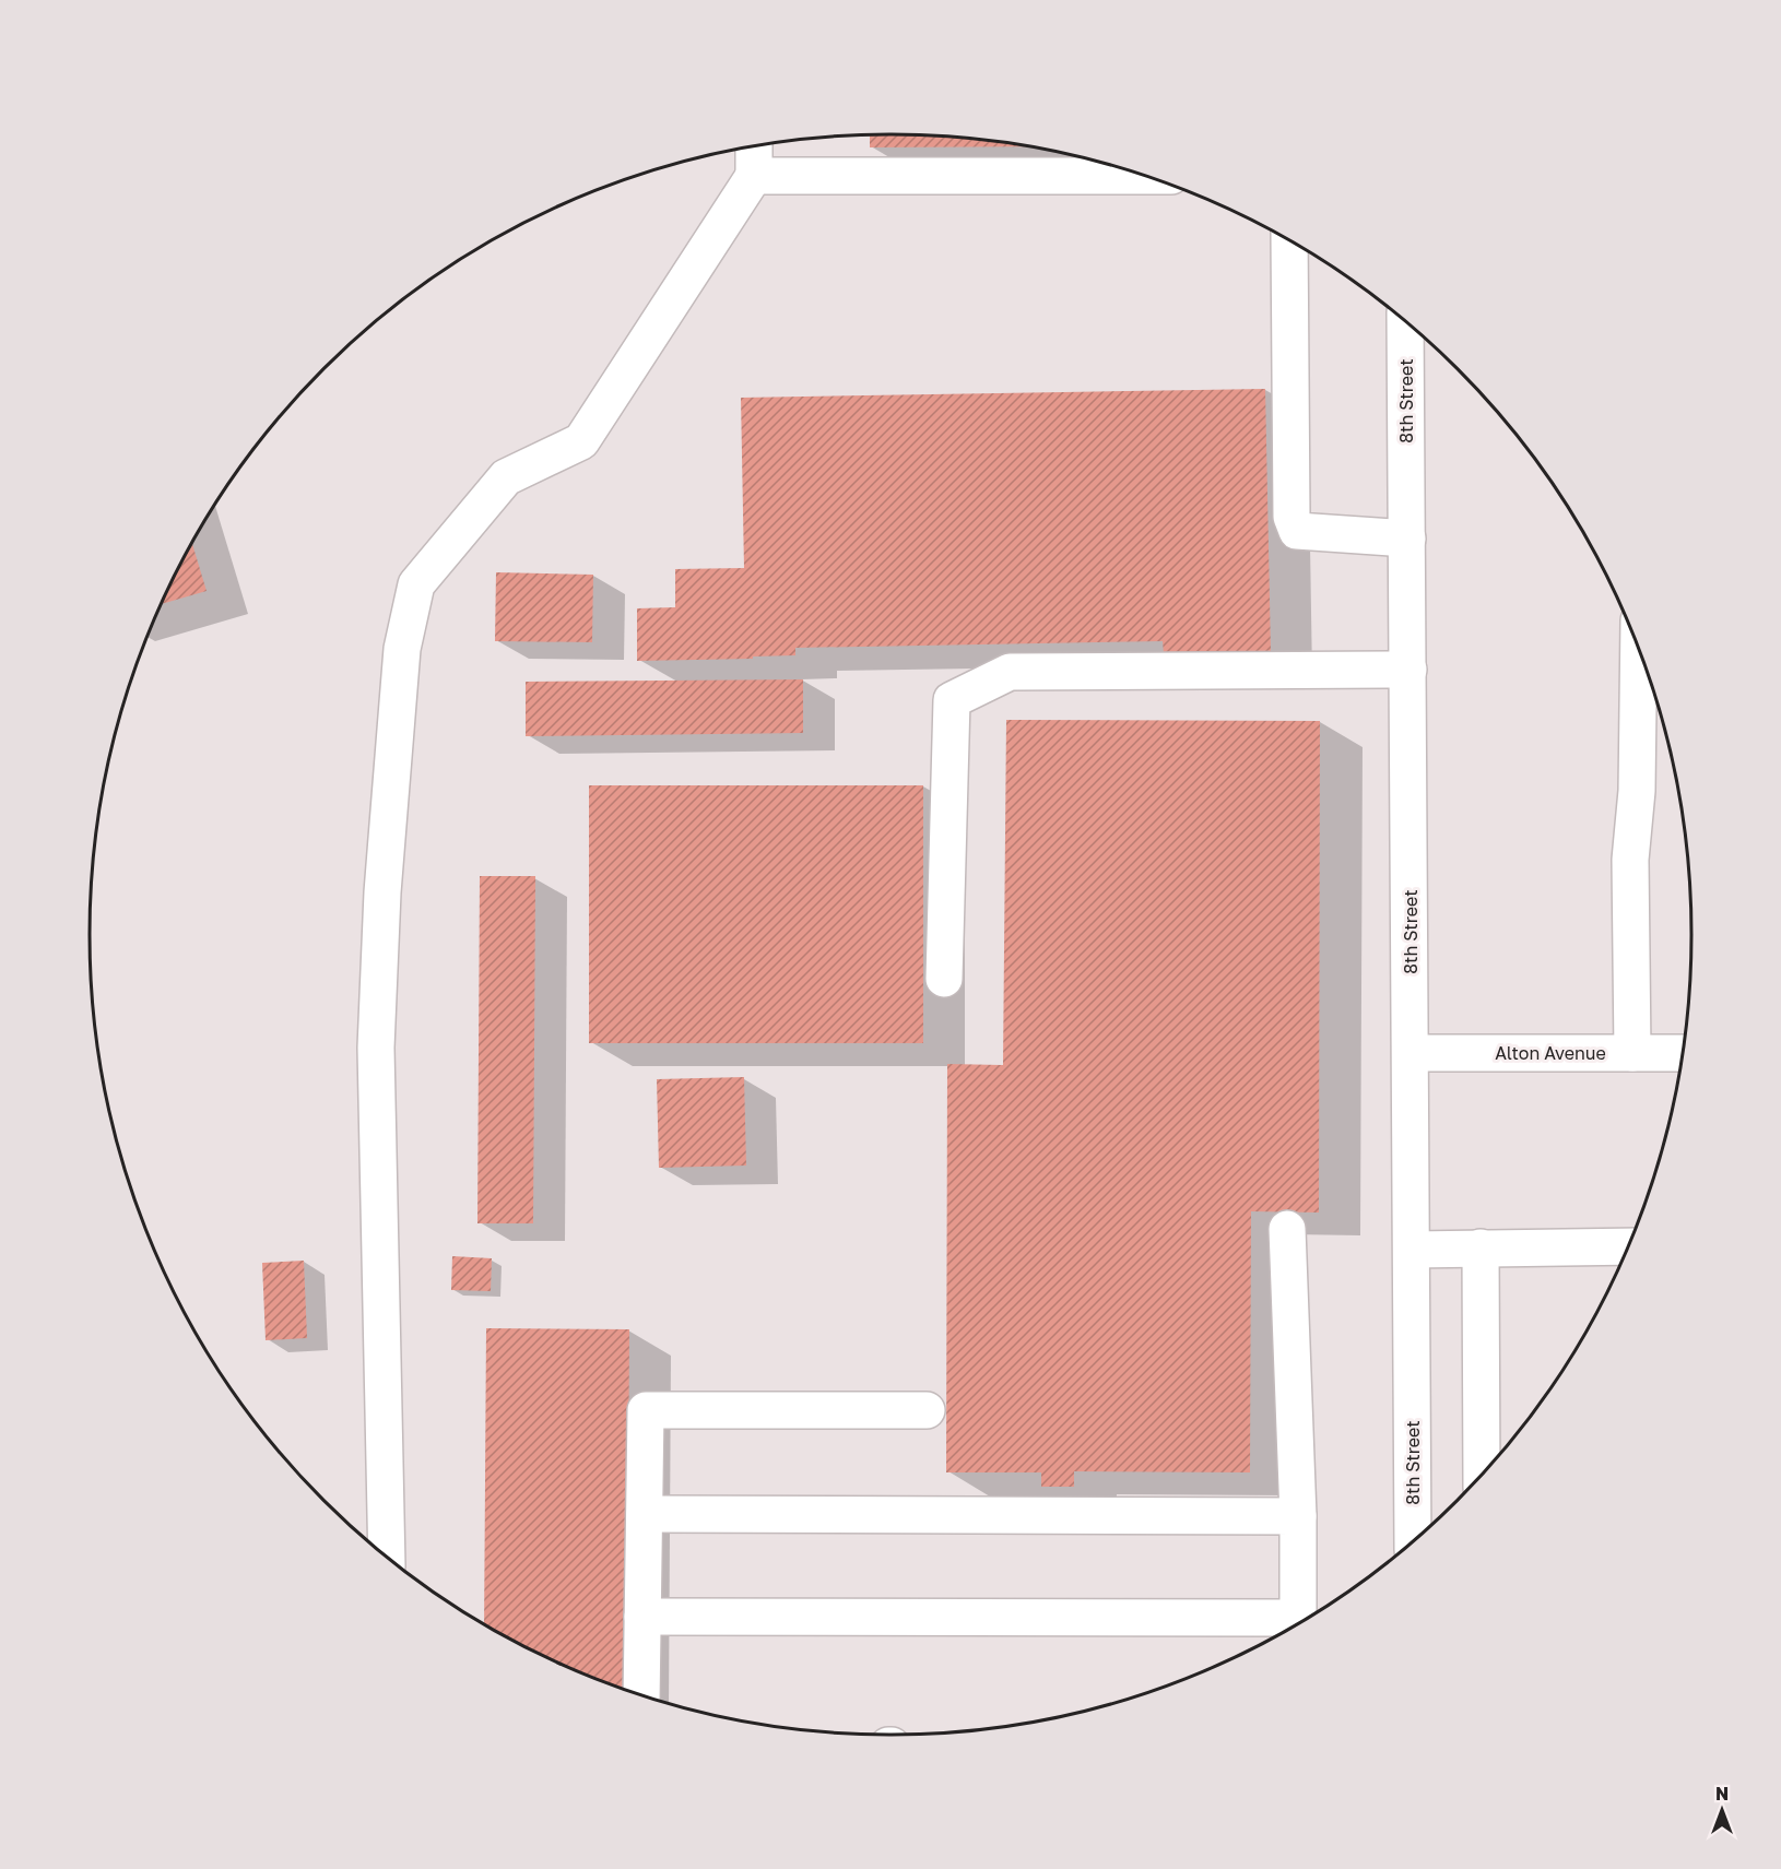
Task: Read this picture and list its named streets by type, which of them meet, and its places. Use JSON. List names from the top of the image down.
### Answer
{
  "streets": {
    "street": ["8th Street", "Alton Avenue"]
  },
  "crossings": [
    ["8th Street", "Alton Avenue"]
  ],
  "north": "top"
}
